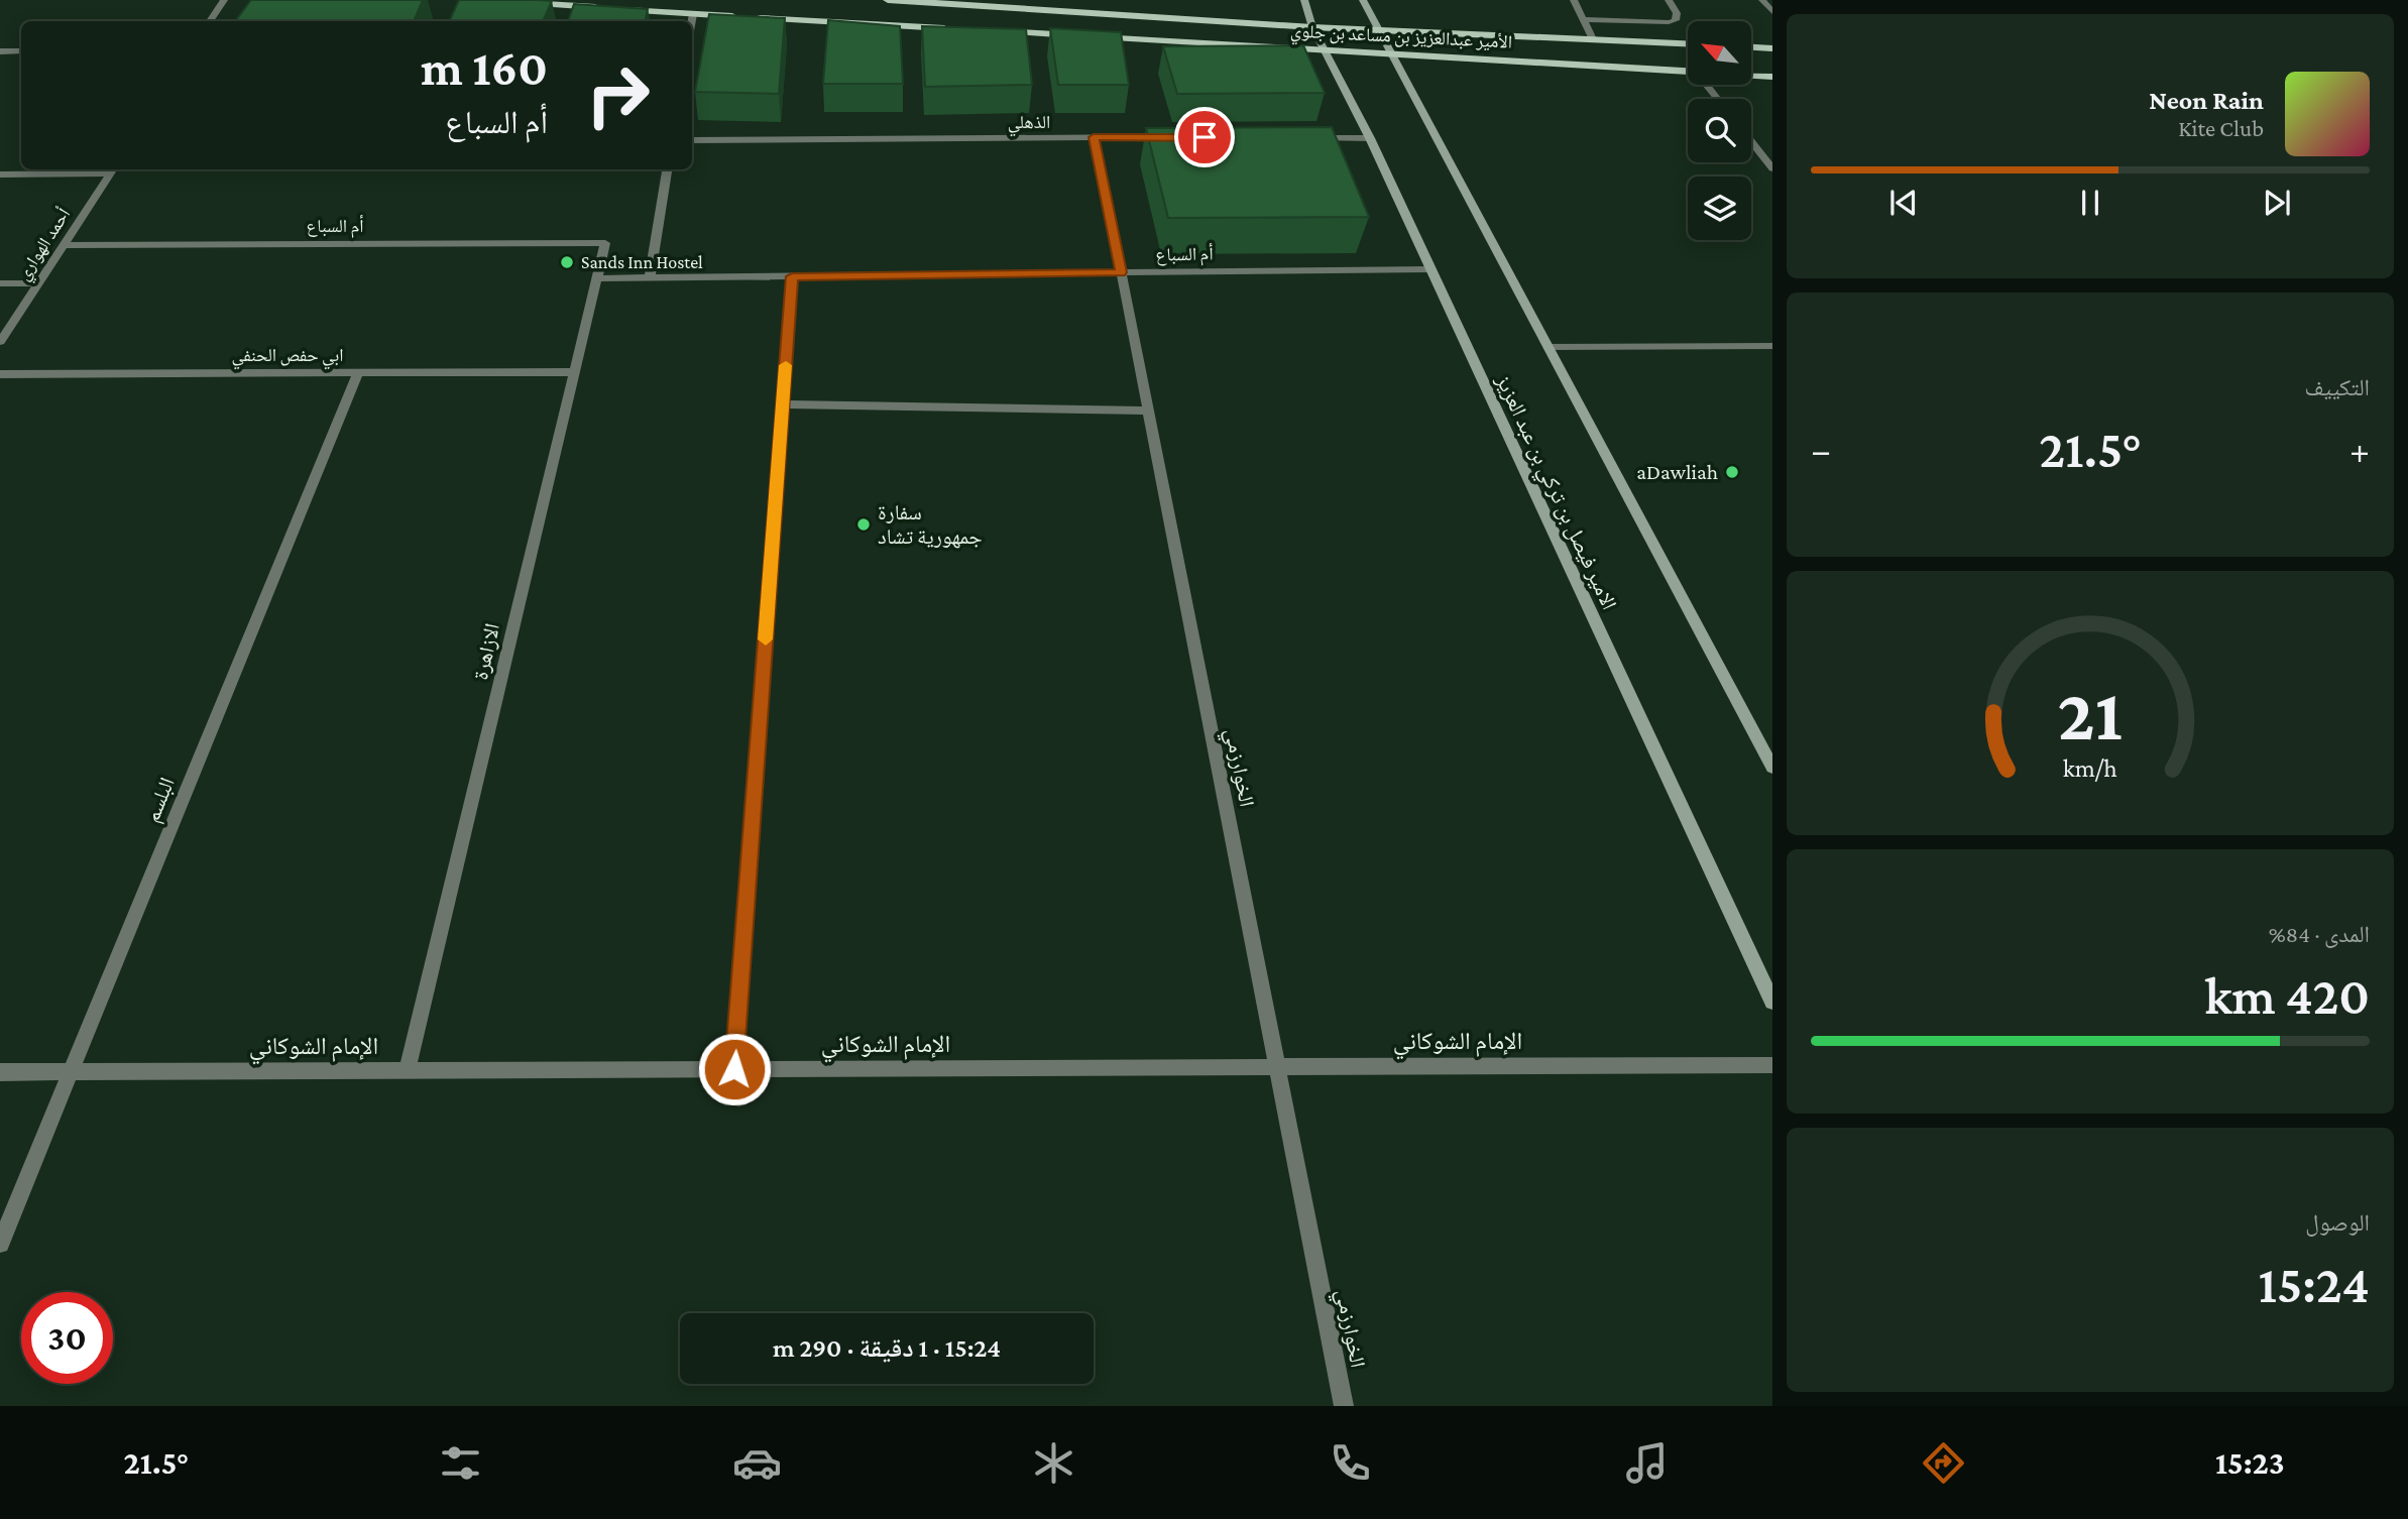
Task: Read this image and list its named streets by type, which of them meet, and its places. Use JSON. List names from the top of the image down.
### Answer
{
  "streets": {
    "main road": ["الأمير عبدالعزيز بن مساعد بن جلوي", "الامير فيصل بن تركي بن عبد العزيز"],
    "street": [
      "الذهلي",
      "أم السباع",
      "أحمد الهواري",
      "ابي حفص الحنفي",
      "الازاهرة",
      "الخوارزمي",
      "البلسم",
      "الإمام الشوكاني"
    ]
  },
  "crossings": [
    ["الأمير عبدالعزيز بن مساعد بن جلوي", "الامير فيصل بن تركي بن عبد العزيز"],
    ["الذهلي", "الخوارزمي"],
    ["أم السباع", "أحمد الهواري"],
    ["أم السباع", "الامير فيصل بن تركي بن عبد العزيز"],
    ["أم السباع", "الازاهرة"],
    ["أم السباع", "الخوارزمي"],
    ["ابي حفص الحنفي", "الازاهرة"],
    ["ابي حفص الحنفي", "البلسم"],
    ["الازاهرة", "الإمام الشوكاني"],
    ["الخوارزمي", "الإمام الشوكاني"],
    ["البلسم", "الإمام الشوكاني"]
  ],
  "places": ["Sands Inn Hostel", "aDawliah", "سفارة جمهورية تشاد"],
  "north": "top left",
  "page": {
    "turn": ["160 m", "أم السباع"],
    "song": ["Neon Rain", "Kite Club"],
    "tile": [
      "التكييف",
      ["المدى · 84%", "420 km"],
      ["الوصول", "15:24"]
    ],
    "heat": ["−", "21.5°", "+"],
    "limit": "30",
    "trip": "15:24 · 1 دقيقة · 290 m",
    "tabs": ["15:23", "21.5°"],
    "gauge": ["21", "km/h"]
  }
}
